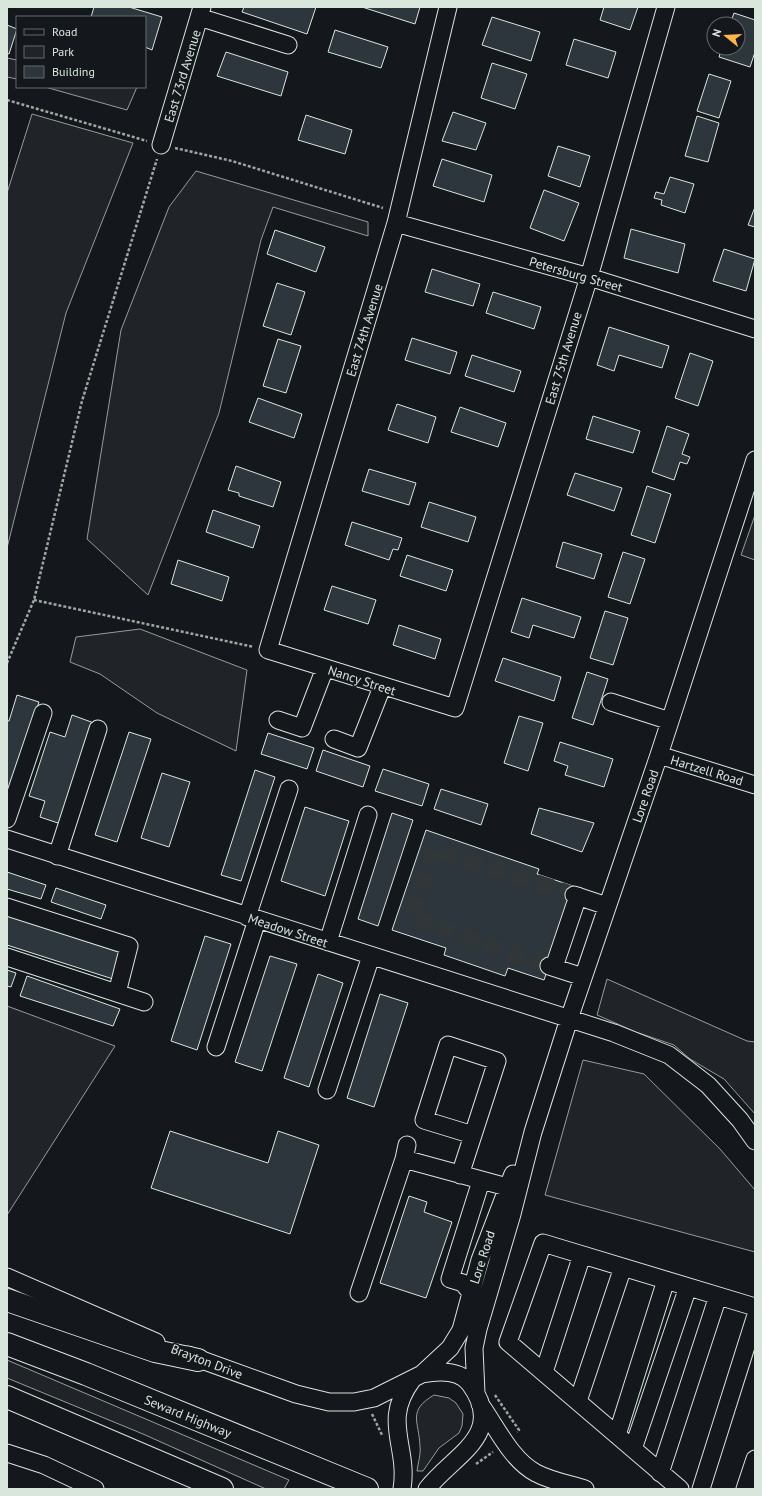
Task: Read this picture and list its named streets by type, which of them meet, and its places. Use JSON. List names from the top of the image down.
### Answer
{
  "streets": {
    "highway": ["Seward Highway"],
    "street": [
      "East 73rd Avenue",
      "Petersburg Street",
      "East 74th Avenue",
      "East 75th Avenue",
      "Nancy Street",
      "Hartzell Road",
      "Lore Road",
      "Meadow Street",
      "Brayton Drive"
    ]
  },
  "crossings": [
    ["Petersburg Street", "East 74th Avenue"],
    ["Petersburg Street", "East 75th Avenue"],
    ["East 74th Avenue", "Nancy Street"],
    ["East 75th Avenue", "Nancy Street"],
    ["Hartzell Road", "Lore Road"],
    ["Lore Road", "Meadow Street"],
    ["Lore Road", "Brayton Drive"]
  ],
  "legend": ["Road", "Park", "Building"],
  "north": "left"
}
